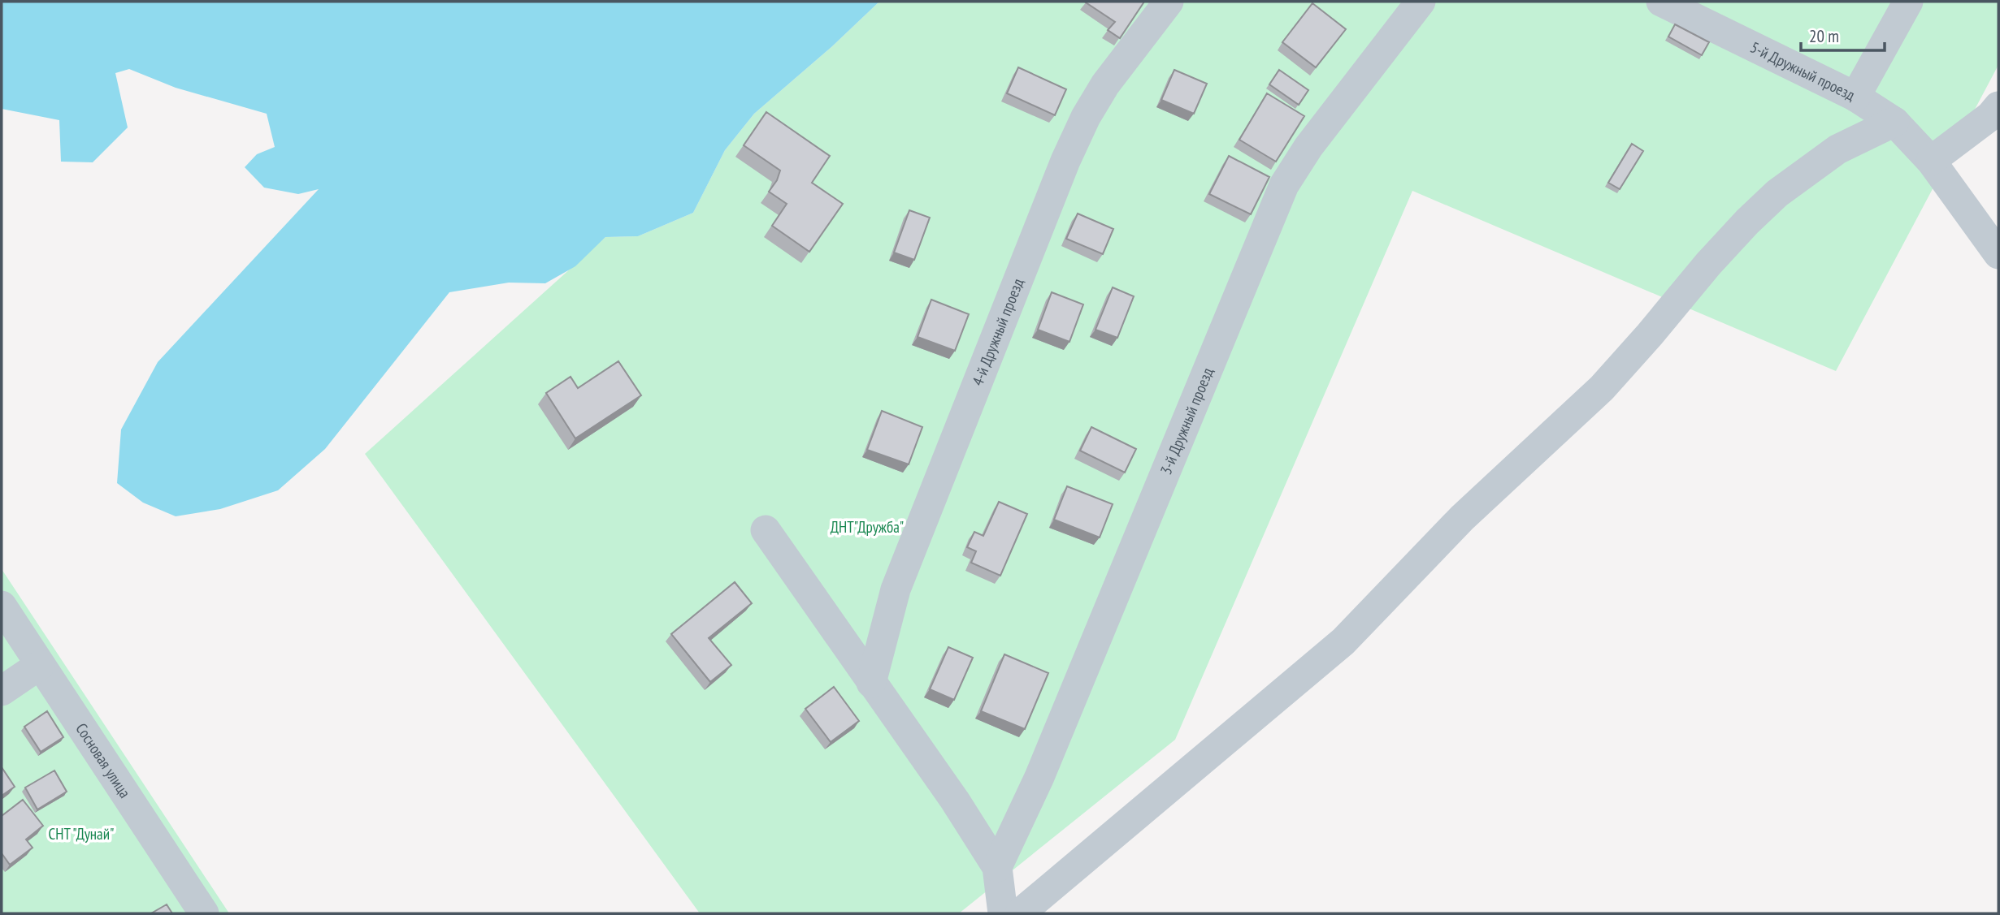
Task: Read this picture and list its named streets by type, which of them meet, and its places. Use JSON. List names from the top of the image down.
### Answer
{
  "streets": {
    "street": [
      "5-й Дружный проезд",
      "4-й Дружный проезд",
      "3-й Дружный проезд",
      "Сосновая улица"
    ]
  },
  "parks": ["ДНТ\"Дружба\"", "СНТ \"Дунай\""],
  "scale_bar": "20 m"
}
